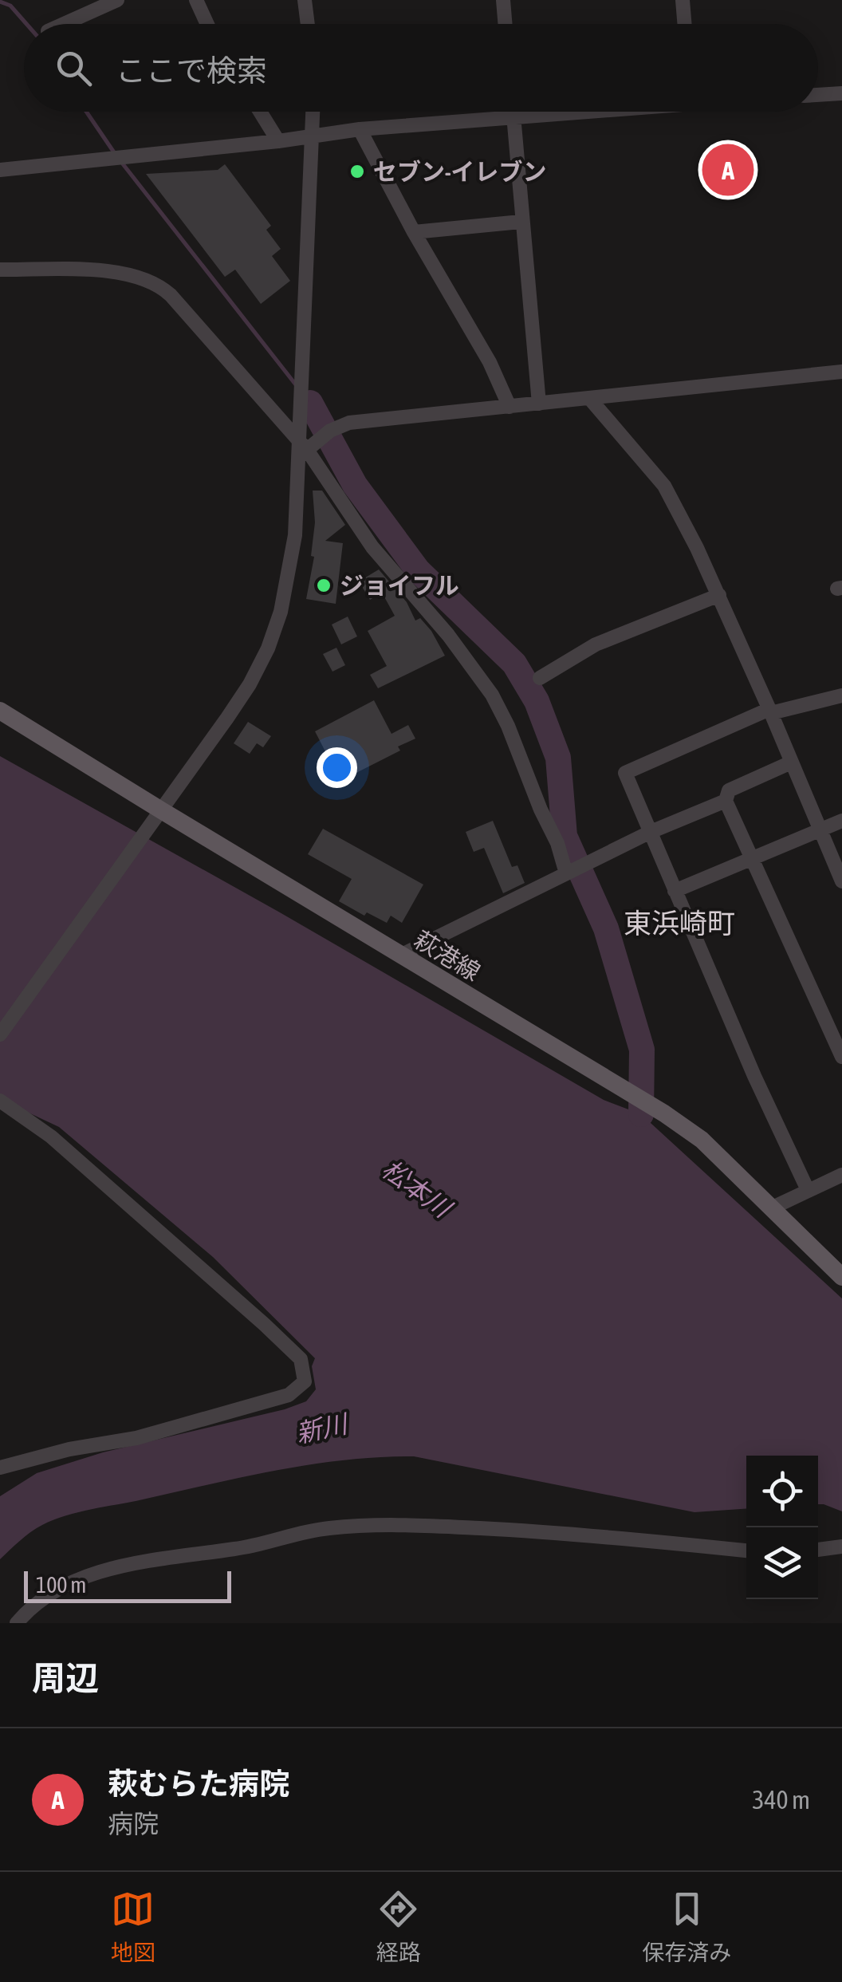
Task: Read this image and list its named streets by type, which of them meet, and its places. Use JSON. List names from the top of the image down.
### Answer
{
  "streets": {
    "main road": ["萩港線"]
  },
  "districts": ["東浜崎町"],
  "water": ["松本川", "新川"],
  "places": ["セブン-イレブン", "ジョイフル"],
  "scale_bar": "100 m",
  "page": {
    "search": "ここで検索",
    "pins": "A",
    "scale": "100 m",
    "heading": "周辺",
    "list": [
      {
        "mark": "A",
        "name": "萩むらた病院",
        "note": "病院",
        "value": "340 m"
      }
    ],
    "nav": ["地図", "経路", "保存済み"]
  }
}
